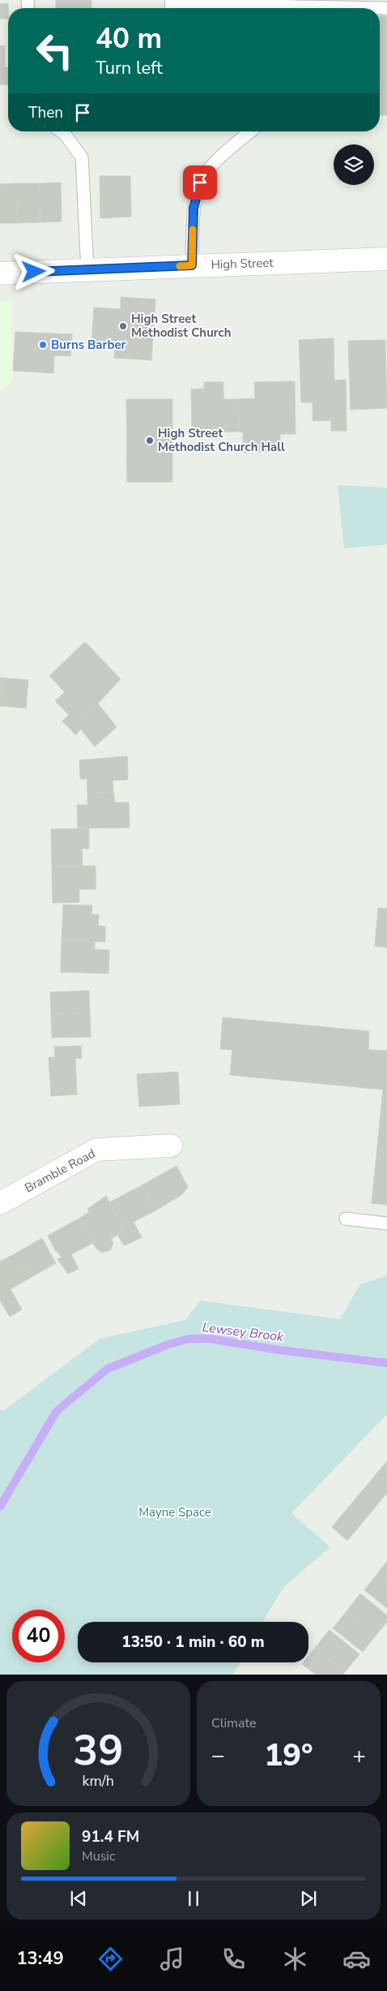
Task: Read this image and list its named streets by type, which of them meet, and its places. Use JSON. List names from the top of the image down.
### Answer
{
  "streets": {
    "street": ["High Street", "Bramble Road"]
  },
  "water": ["Lewsey Brook"],
  "parks": ["Mayne Space"],
  "places": ["High Street Methodist Church", "Burns Barber", "High Street Methodist Church Hall"],
  "page": {
    "turn": ["40 m", "Turn left"],
    "then": "Then",
    "limit": "40",
    "trip": "13:50 · 1 min · 60 m",
    "tile": "Climate",
    "heat": ["−", "19°", "+"],
    "song": ["91.4 FM", "Music"],
    "tabs": "13:49",
    "gauge": ["39", "km/h"]
  }
}
